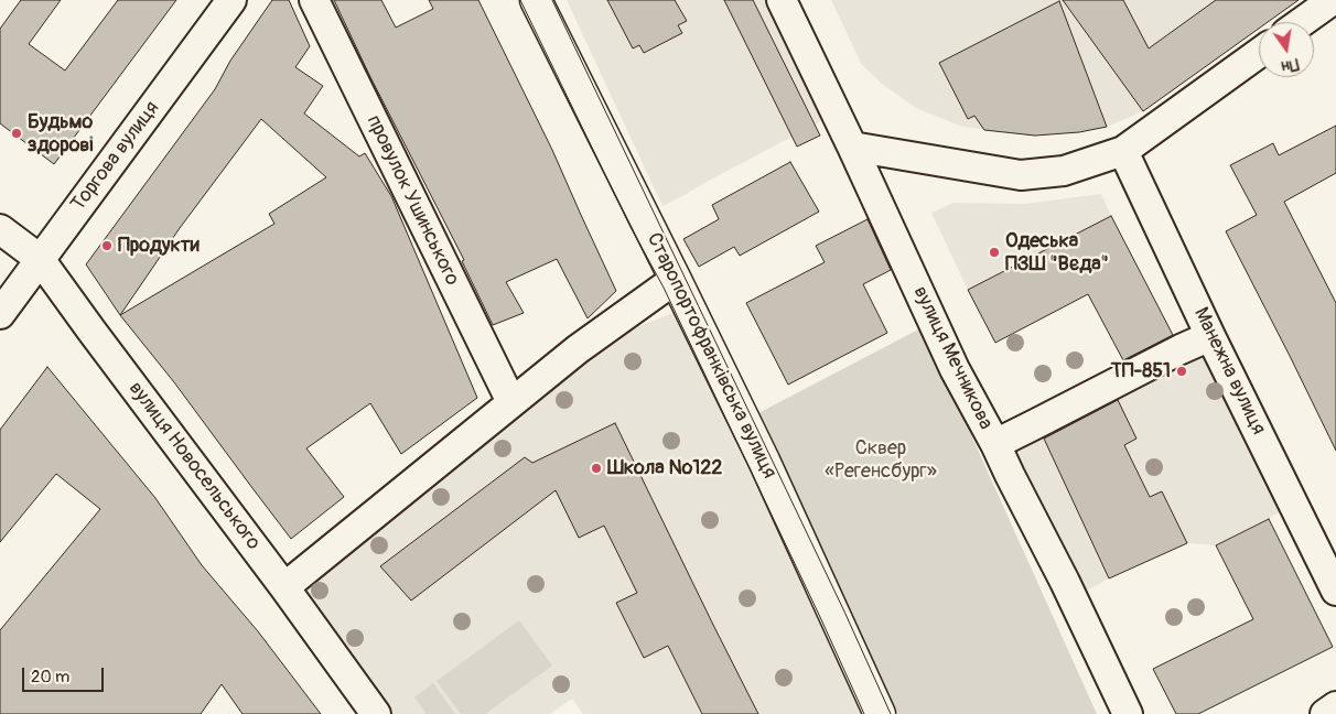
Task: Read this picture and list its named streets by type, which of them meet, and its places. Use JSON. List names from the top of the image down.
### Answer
{
  "streets": {
    "main road": ["Старопортофранківська вулиця"],
    "street": [
      "Торгова вулиця",
      "провулок Ушинського",
      "вулиця Мечникова",
      "Манежна вулиця",
      "вулиця Новосельського"
    ]
  },
  "crossings": [
    ["Торгова вулиця", "вулиця Новосельського"]
  ],
  "parks": ["Сквер «Регенсбург»"],
  "places": [
    "Будьмо здорові",
    "Продукти",
    "Одеська ПЗШ \"Вєда\"",
    "ТП-851",
    "Школа №122"
  ],
  "scale_bar": "20 m",
  "north": "bottom"
}
